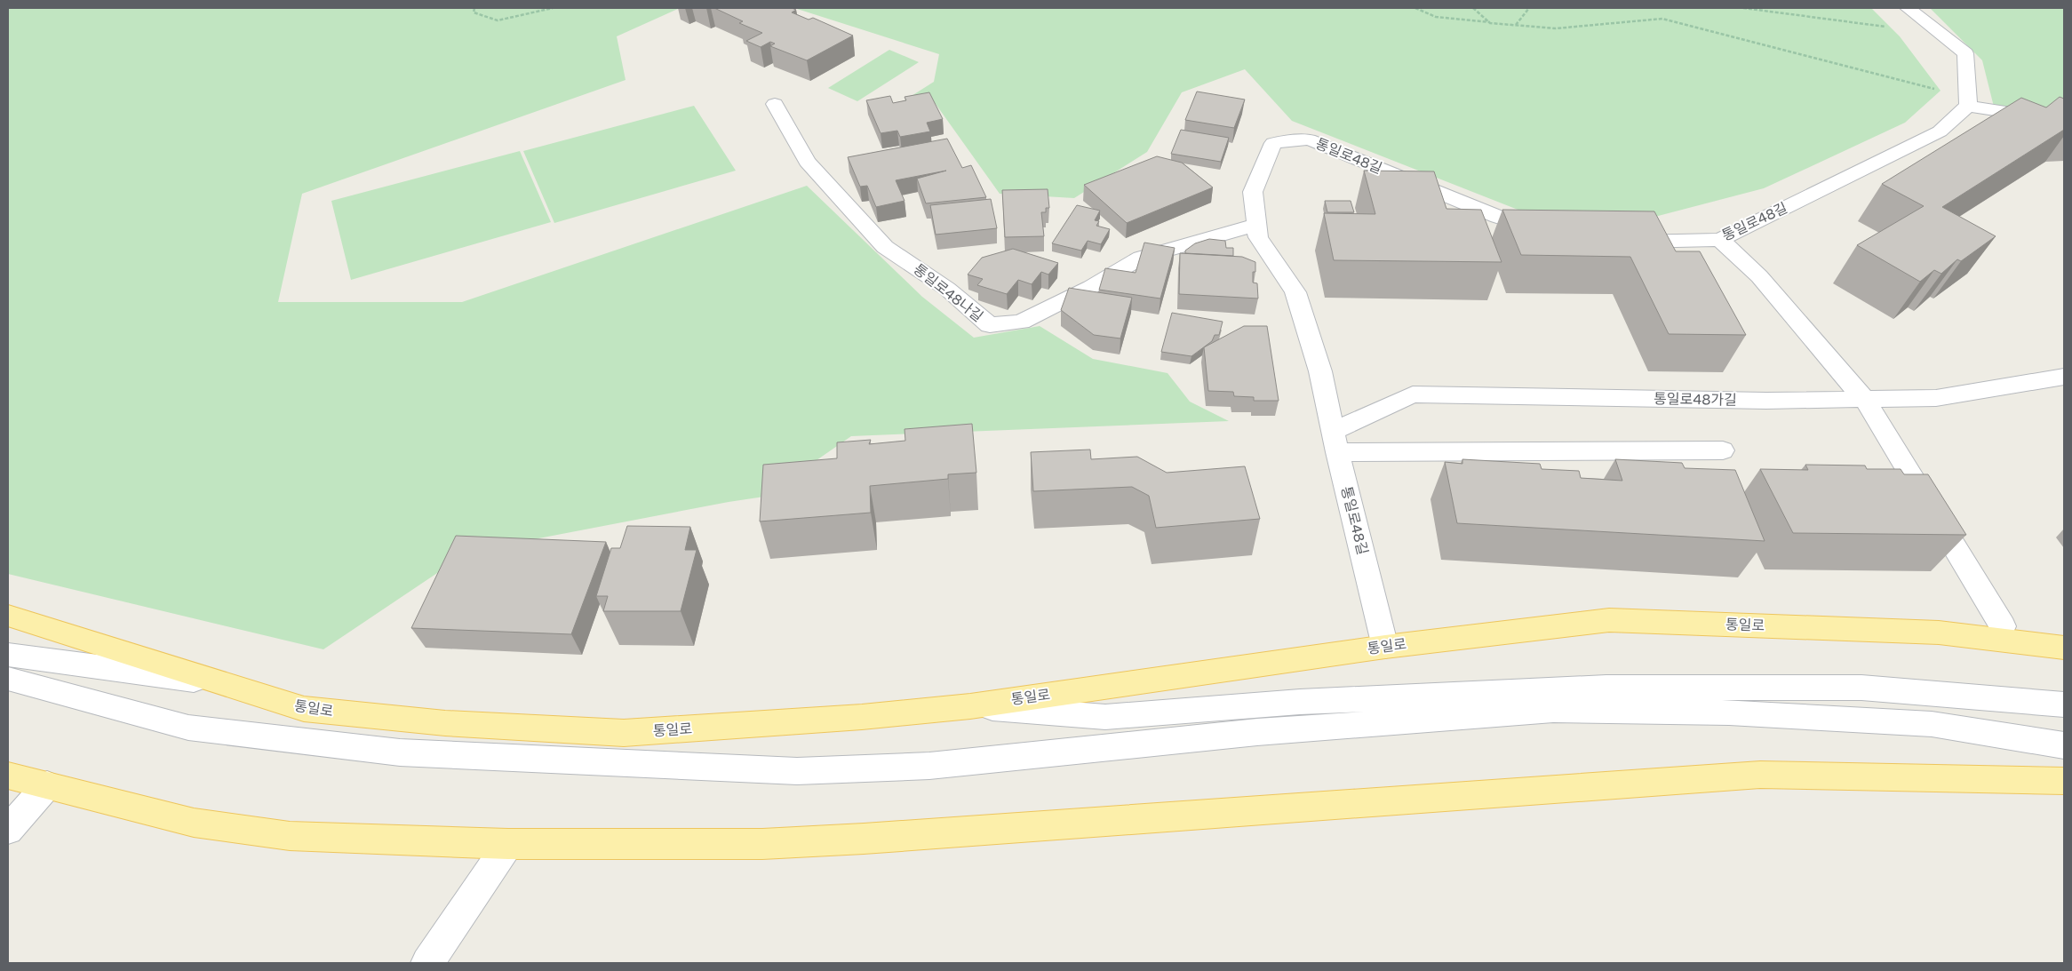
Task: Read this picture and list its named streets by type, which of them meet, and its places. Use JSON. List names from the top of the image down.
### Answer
{
  "streets": {
    "main road": ["통일로"],
    "street": ["통일로48길", "통일로48나길", "통일로48가길"]
  },
  "crossings": [
    ["통일로48길", "통일로48나길"],
    ["통일로48길", "통일로48가길"],
    ["통일로48길", "통일로"]
  ]
}
